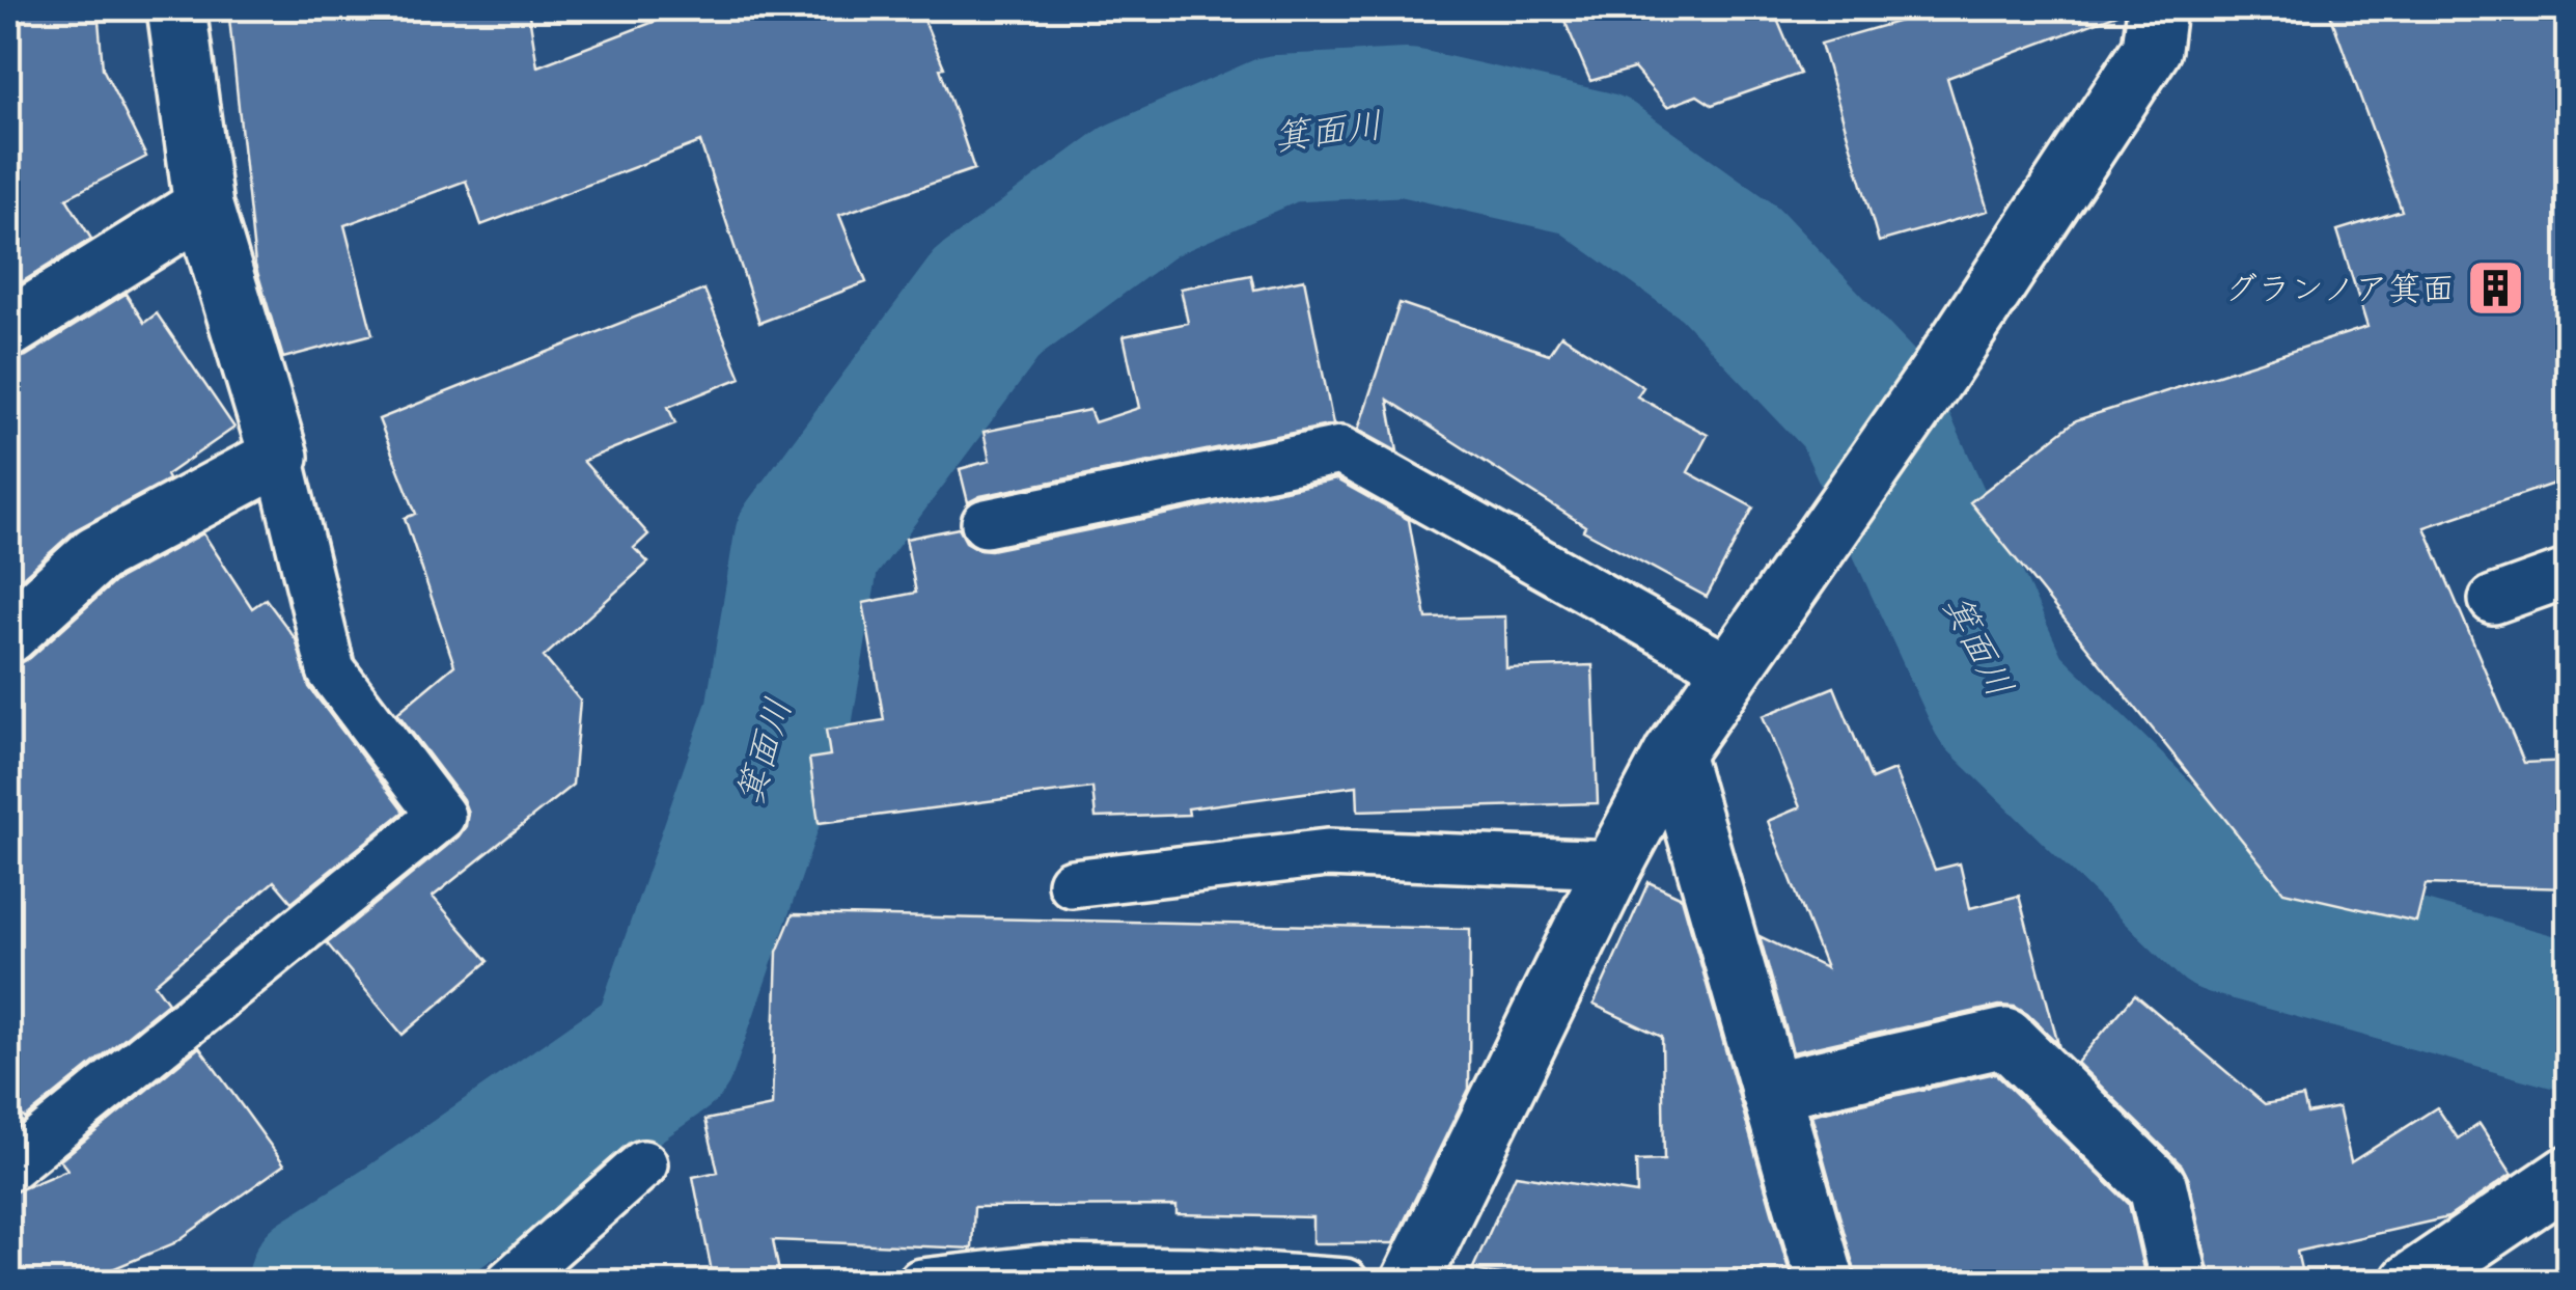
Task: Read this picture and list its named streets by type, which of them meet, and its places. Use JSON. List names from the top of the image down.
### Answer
{
  "water": ["箕面川"],
  "places": {
    "building": ["グランノア箕面"]
  }
}
